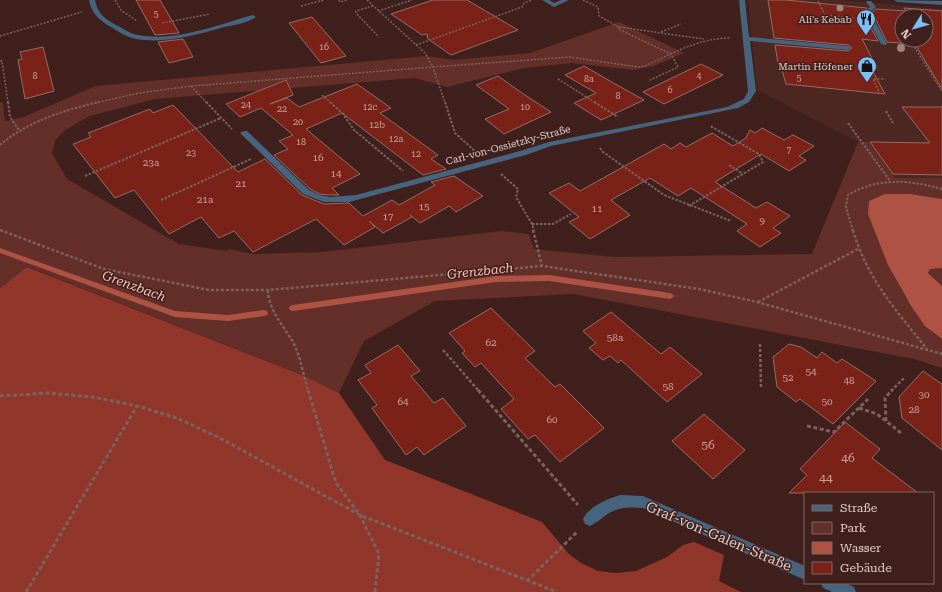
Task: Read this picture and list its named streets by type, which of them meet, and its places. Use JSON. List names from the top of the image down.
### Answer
{
  "streets": {
    "street": ["Carl-von-Ossietzky-Straße", "Graf-von-Galen-Straße"]
  },
  "water": ["Grenzbach"],
  "places": {
    "restaurant": ["Ali's Kebab"],
    "shop": ["Martin Höfener"]
  },
  "house_numbers": [
    "5",
    "16",
    "8",
    "4",
    "5",
    "8a",
    "6",
    "8",
    "24",
    "12c",
    "10",
    "22",
    "20",
    "12b",
    "12a",
    "18",
    "7",
    "23",
    "12",
    "16",
    "23a",
    "14",
    "21",
    "21a",
    "15",
    "11",
    "17",
    "9",
    "58a",
    "62",
    "54",
    "52",
    "48",
    "58",
    "30",
    "64",
    "50",
    "28",
    "60",
    "56",
    "46",
    "44"
  ],
  "legend": [
    "Straße",
    "Park",
    "Wasser",
    "Gebäude"
  ],
  "north": "bottom left"
}
